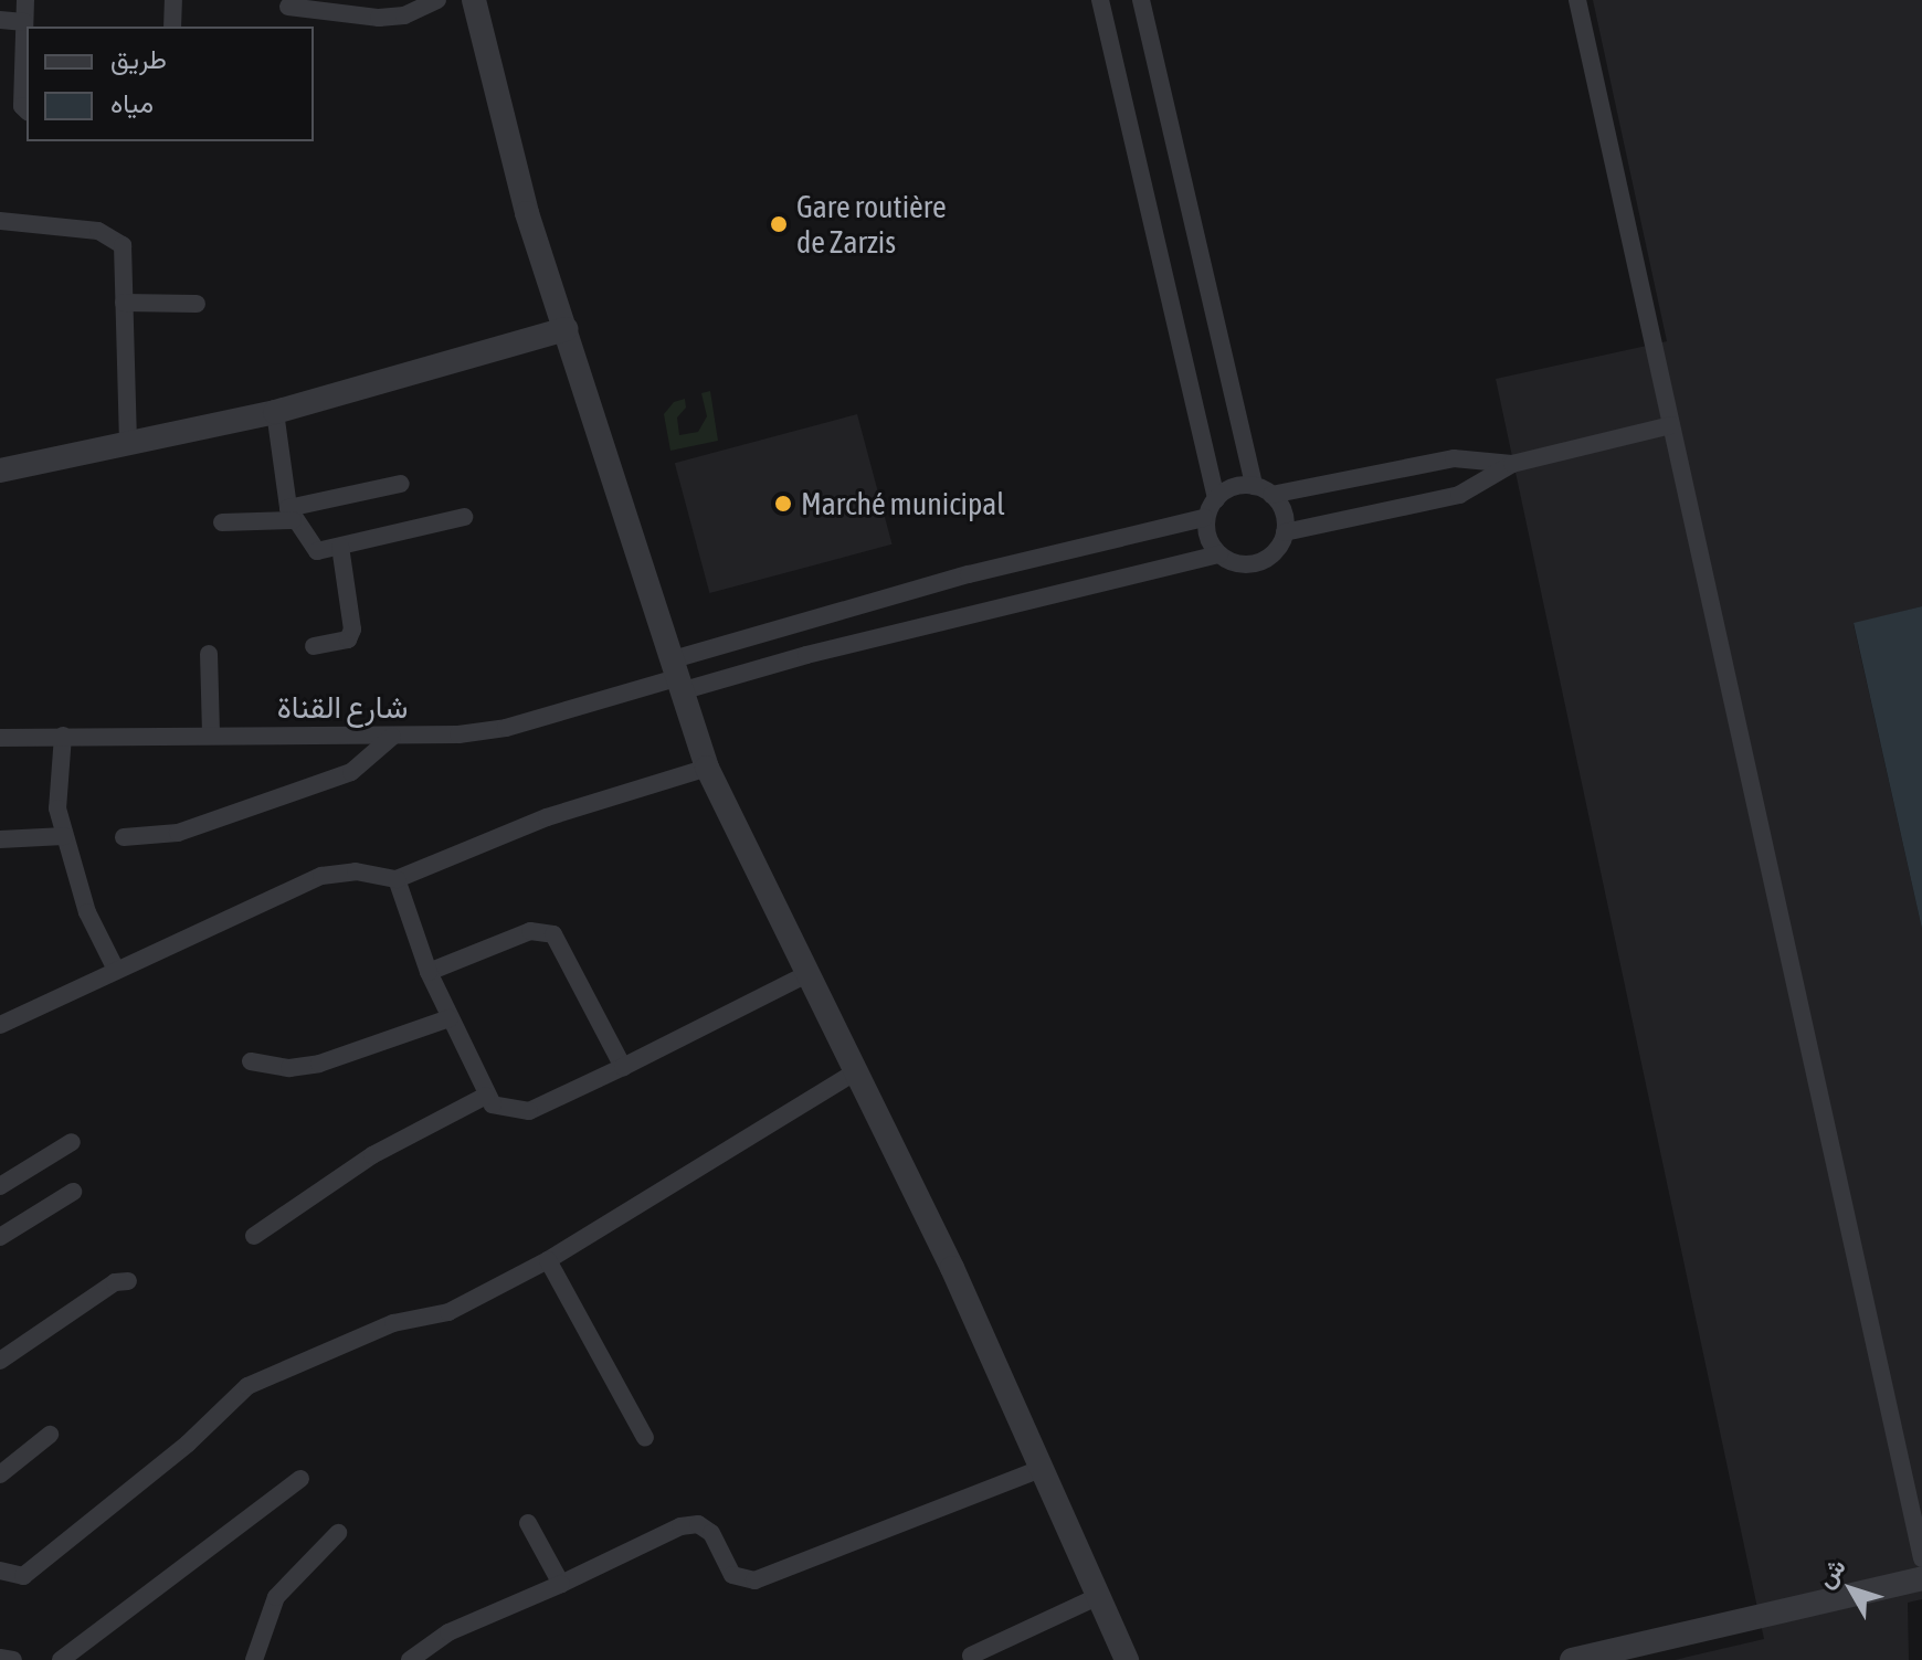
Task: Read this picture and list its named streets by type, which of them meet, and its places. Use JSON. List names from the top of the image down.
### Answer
{
  "streets": {
    "street": ["شارع القناة"]
  },
  "places": ["Gare routière de Zarzis", "Marché municipal"],
  "legend": ["طريق", "مياه"],
  "north": "top left"
}
